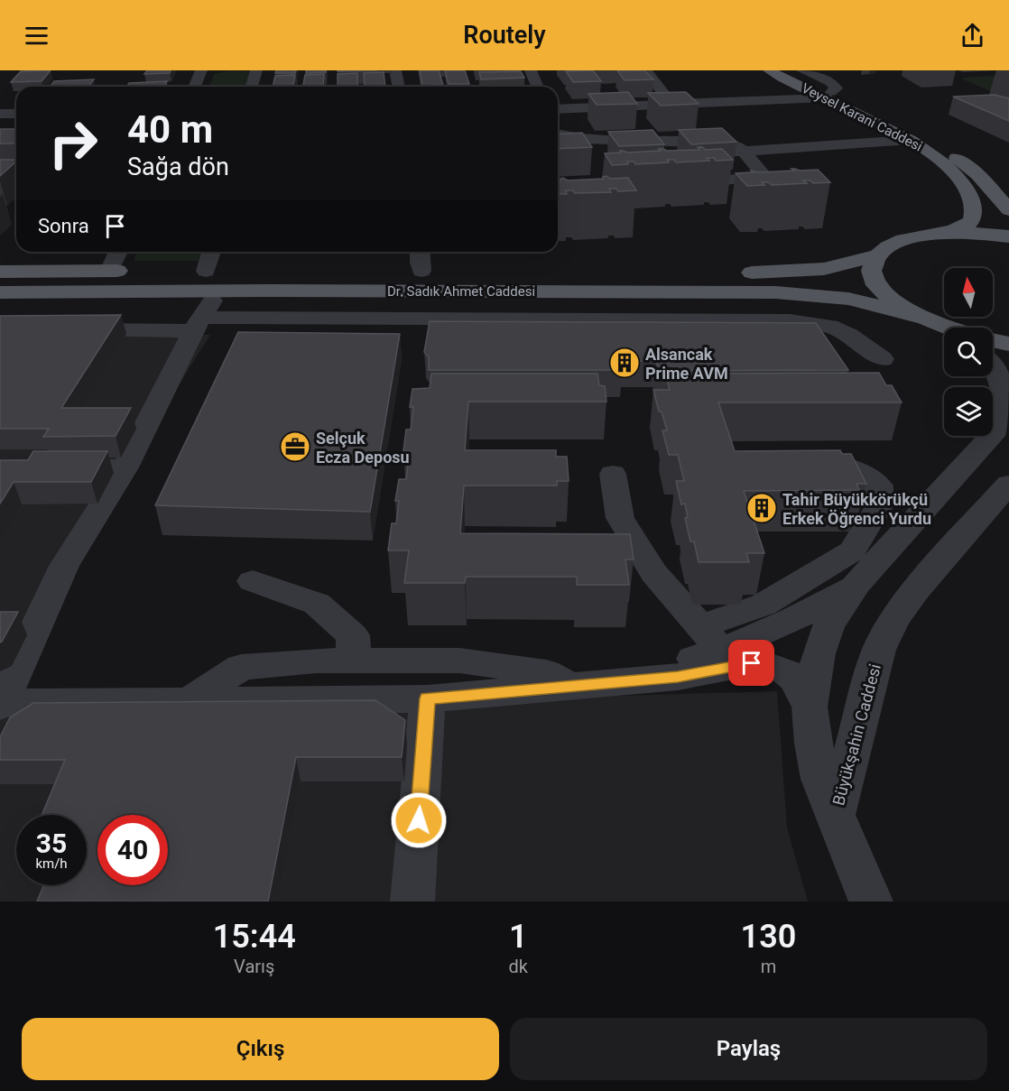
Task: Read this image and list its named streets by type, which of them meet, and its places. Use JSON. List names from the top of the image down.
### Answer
{
  "streets": {
    "main road": ["Veysel Karani Caddesi", "Dr. Sadık Ahmet Caddesi"],
    "street": ["Büyükşahin Caddesi"]
  },
  "places": {
    "building": ["Alsancak Prime AVM", "Tahir Büyükkörükçü Erkek Öğrenci Yurdu"],
    "office": ["Selçuk Ecza Deposu"]
  },
  "north": "top",
  "page": {
    "header": "Routely",
    "turn": ["40 m", "Sağa dön"],
    "then": "Sonra",
    "speed": "35 km/h",
    "limit": "40",
    "eta": [
      "15:44",
      "Varış",
      "1",
      "dk",
      "130",
      "m"
    ],
    "buttons": ["Çıkış", "Paylaş"]
  }
}
